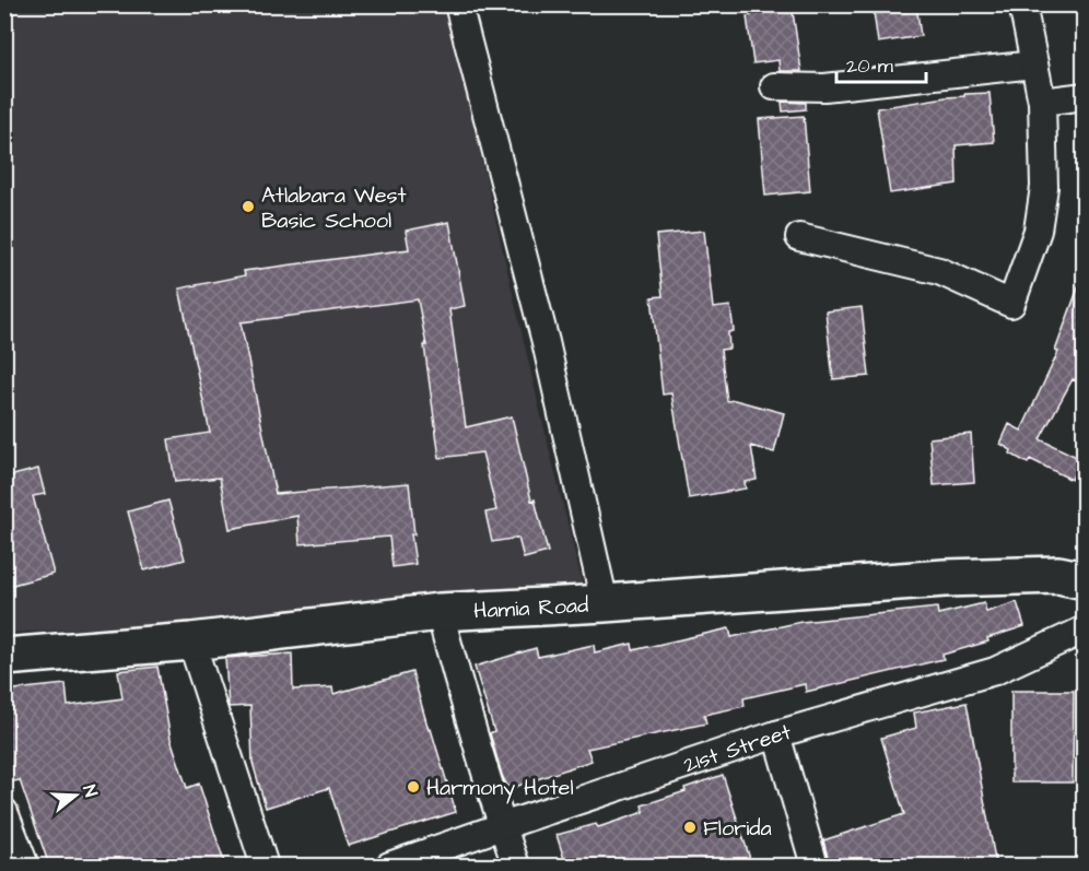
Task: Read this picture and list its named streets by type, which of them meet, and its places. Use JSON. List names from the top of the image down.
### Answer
{
  "streets": {
    "main road": ["Hamia Road"],
    "street": ["21st Street"]
  },
  "places": ["Atlabara West Basic School", "Harmony Hotel", "Florida"],
  "scale_bar": "20 m",
  "north": "right"
}
